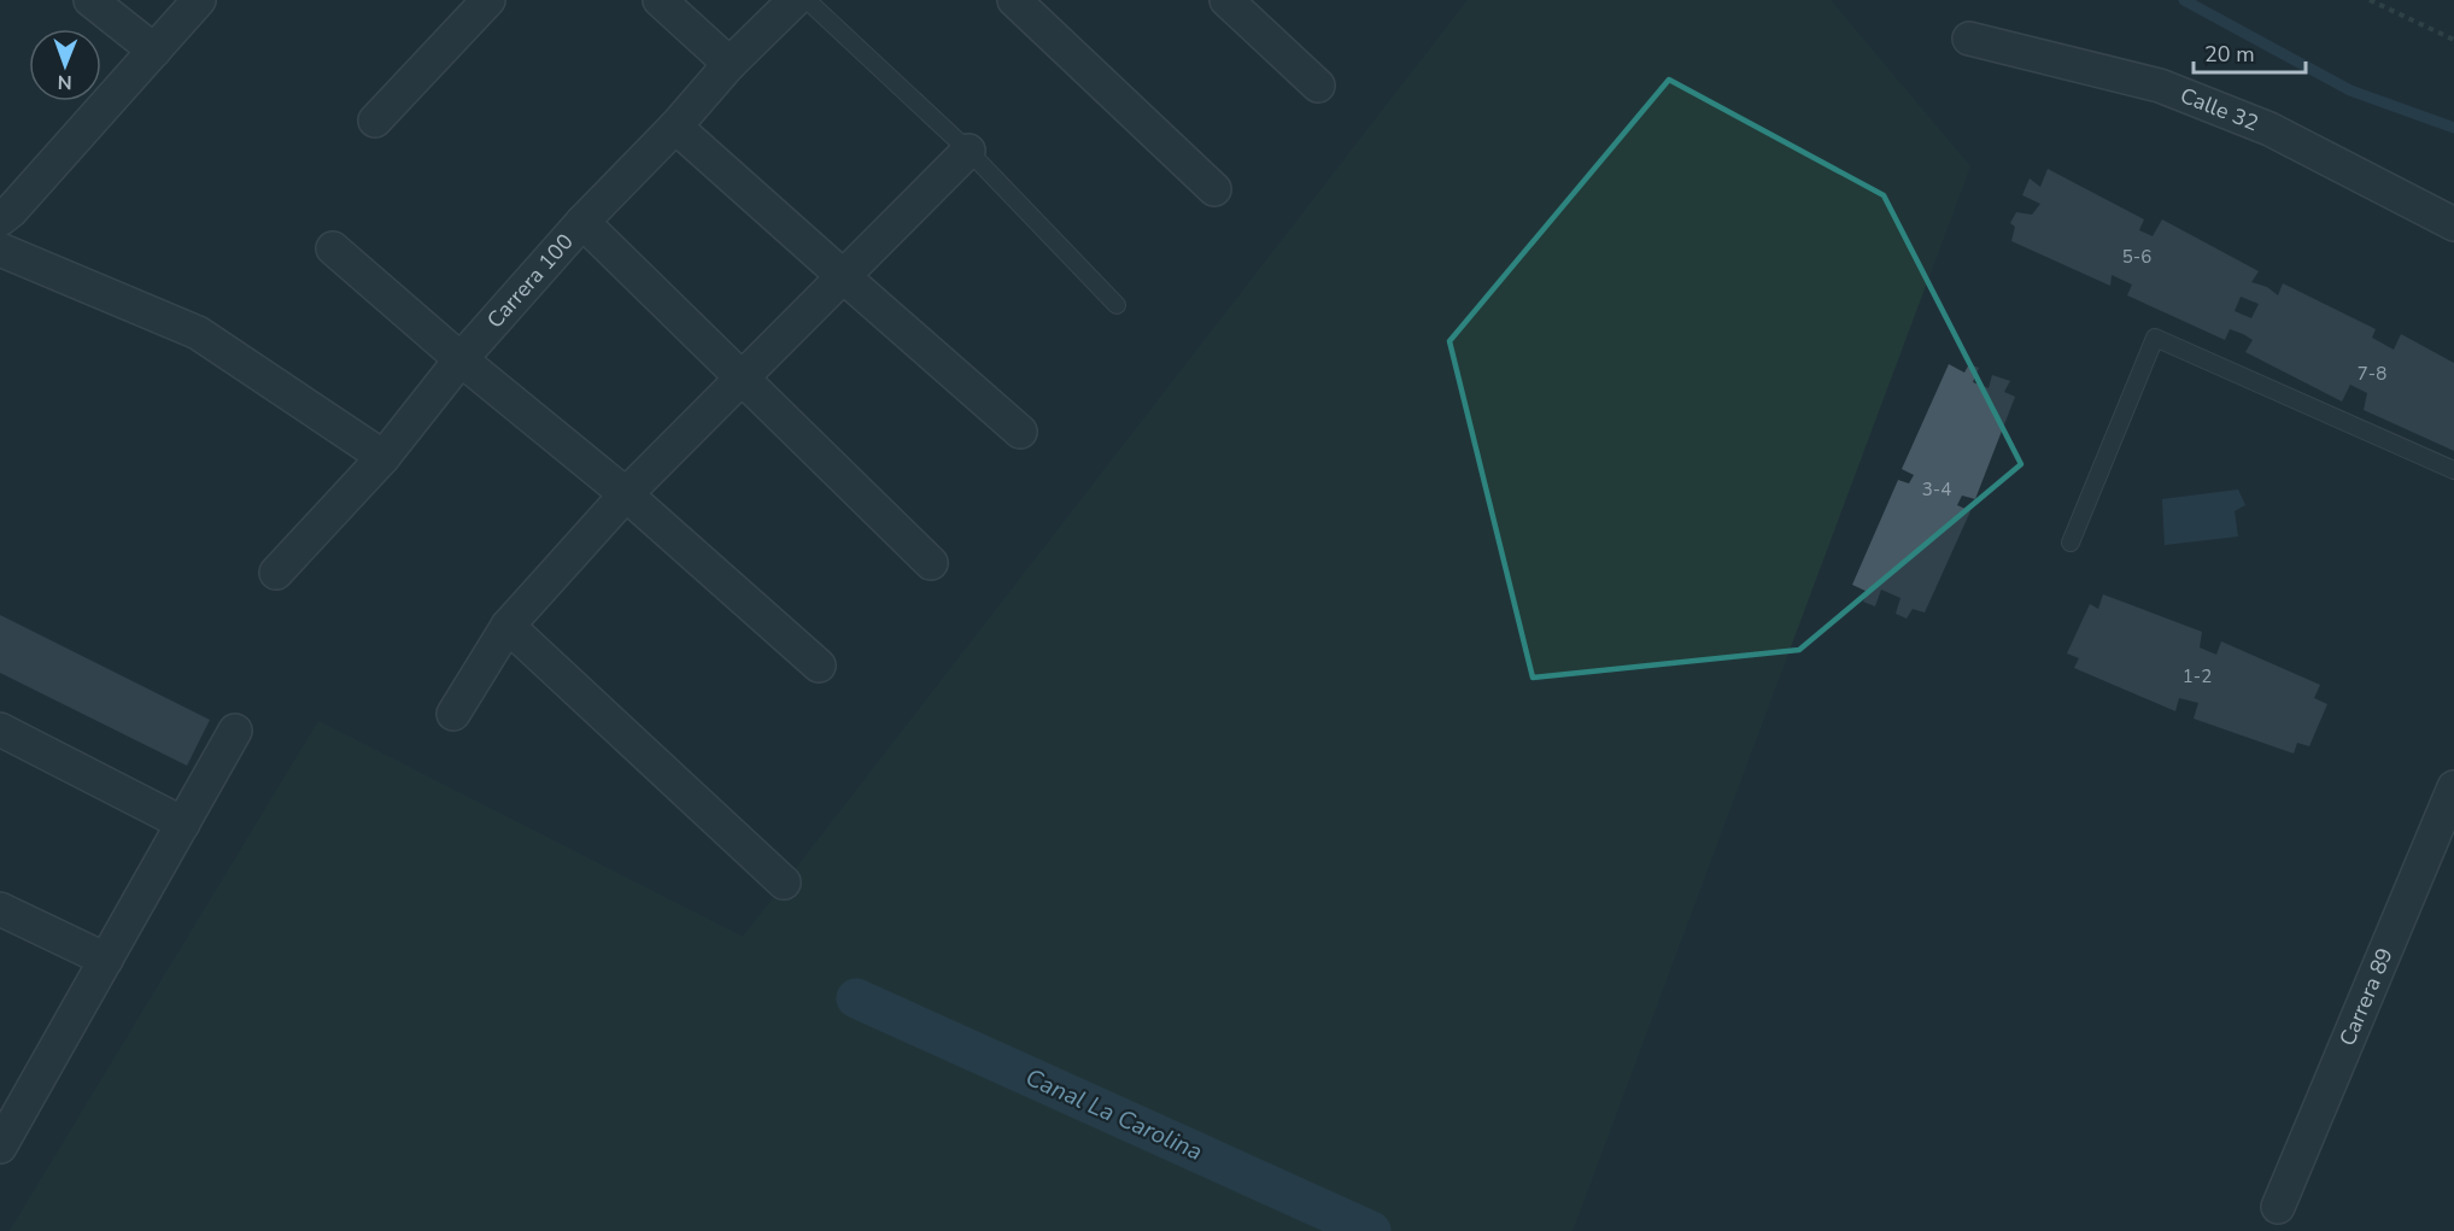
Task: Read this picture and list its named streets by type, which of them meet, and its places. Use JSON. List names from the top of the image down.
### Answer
{
  "streets": {
    "street": ["Calle 32", "Carrera 100", "Carrera 89"]
  },
  "water": ["Canal La Carolina"],
  "house_numbers": [
    "5-6",
    "7-8",
    "3-4",
    "1-2"
  ],
  "scale_bar": "20 m",
  "north": "bottom"
}
